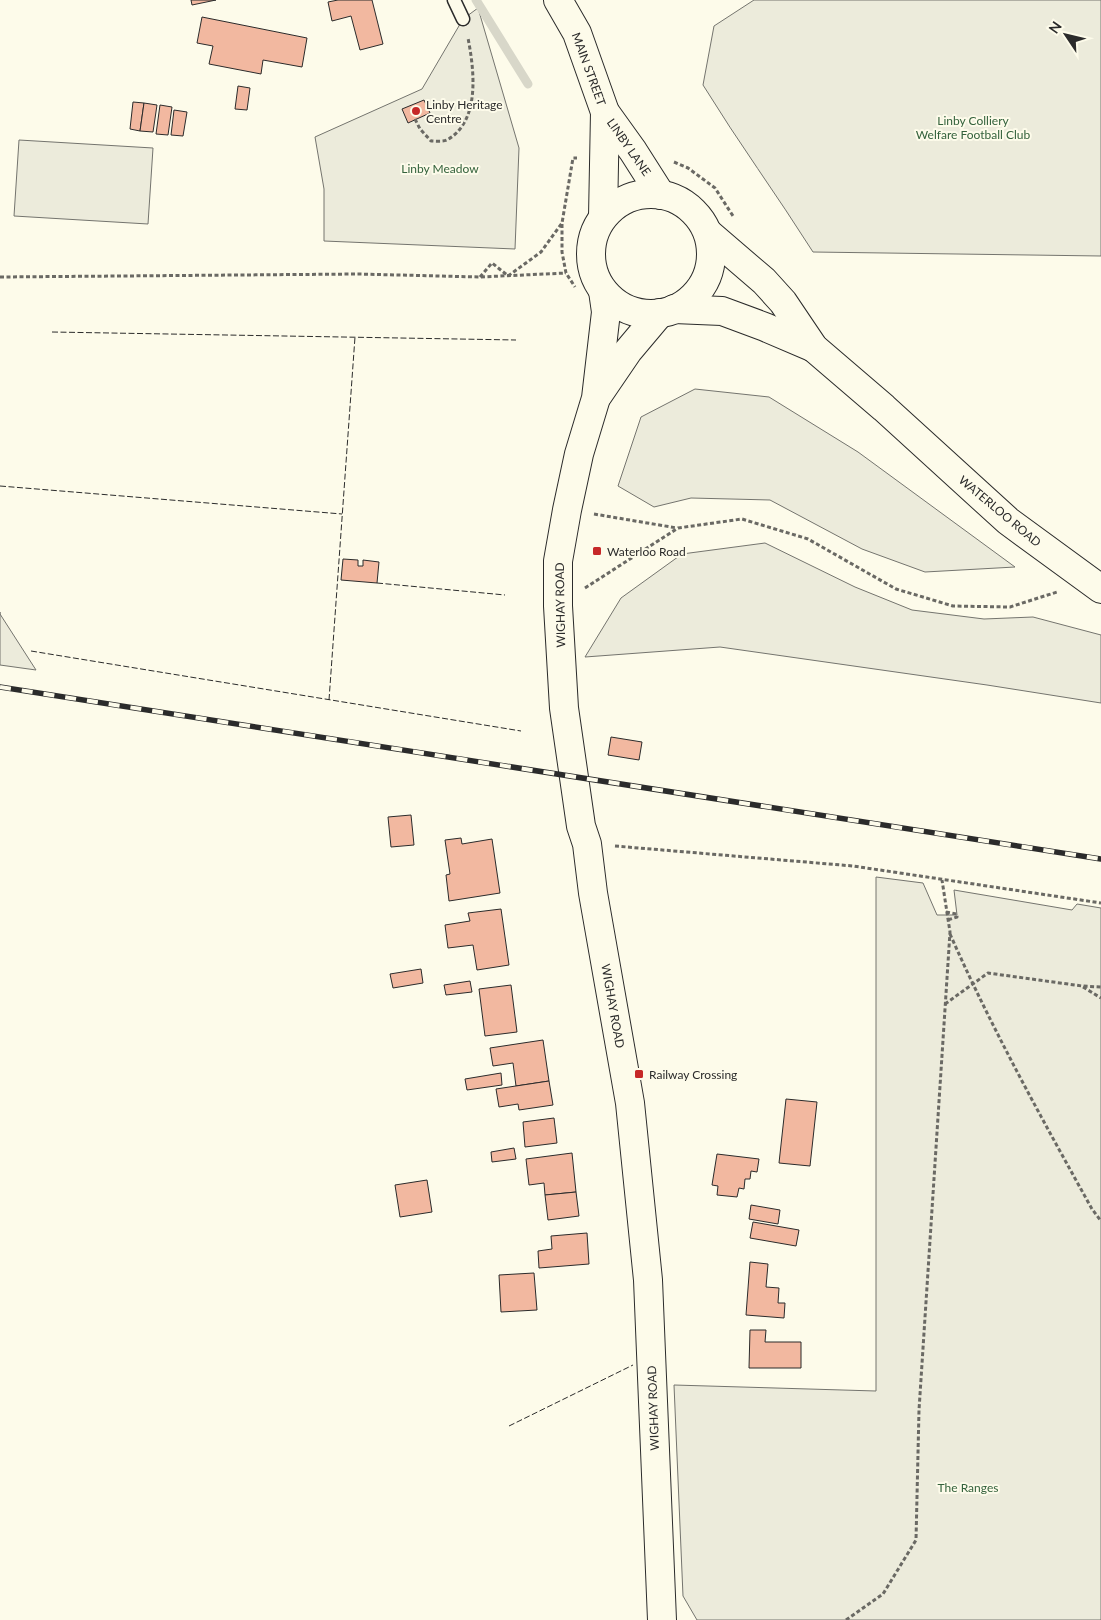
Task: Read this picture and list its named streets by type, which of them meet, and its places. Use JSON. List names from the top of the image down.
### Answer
{
  "streets": {
    "main road": [
      "MAIN STREET",
      "LINBY LANE",
      "WATERLOO ROAD",
      "WIGHAY ROAD"
    ]
  },
  "crossings": [
    ["MAIN STREET", "LINBY LANE"],
    ["LINBY LANE", "WATERLOO ROAD"],
    ["LINBY LANE", "WIGHAY ROAD"],
    ["WATERLOO ROAD", "WIGHAY ROAD"]
  ],
  "parks": ["Linby Colliery Welfare Football Club", "Linby Meadow", "The Ranges"],
  "places": {
    "other": ["Linby Heritage Centre"],
    "transit": ["Waterloo Road", "Railway Crossing"]
  },
  "north": "top left"
}
